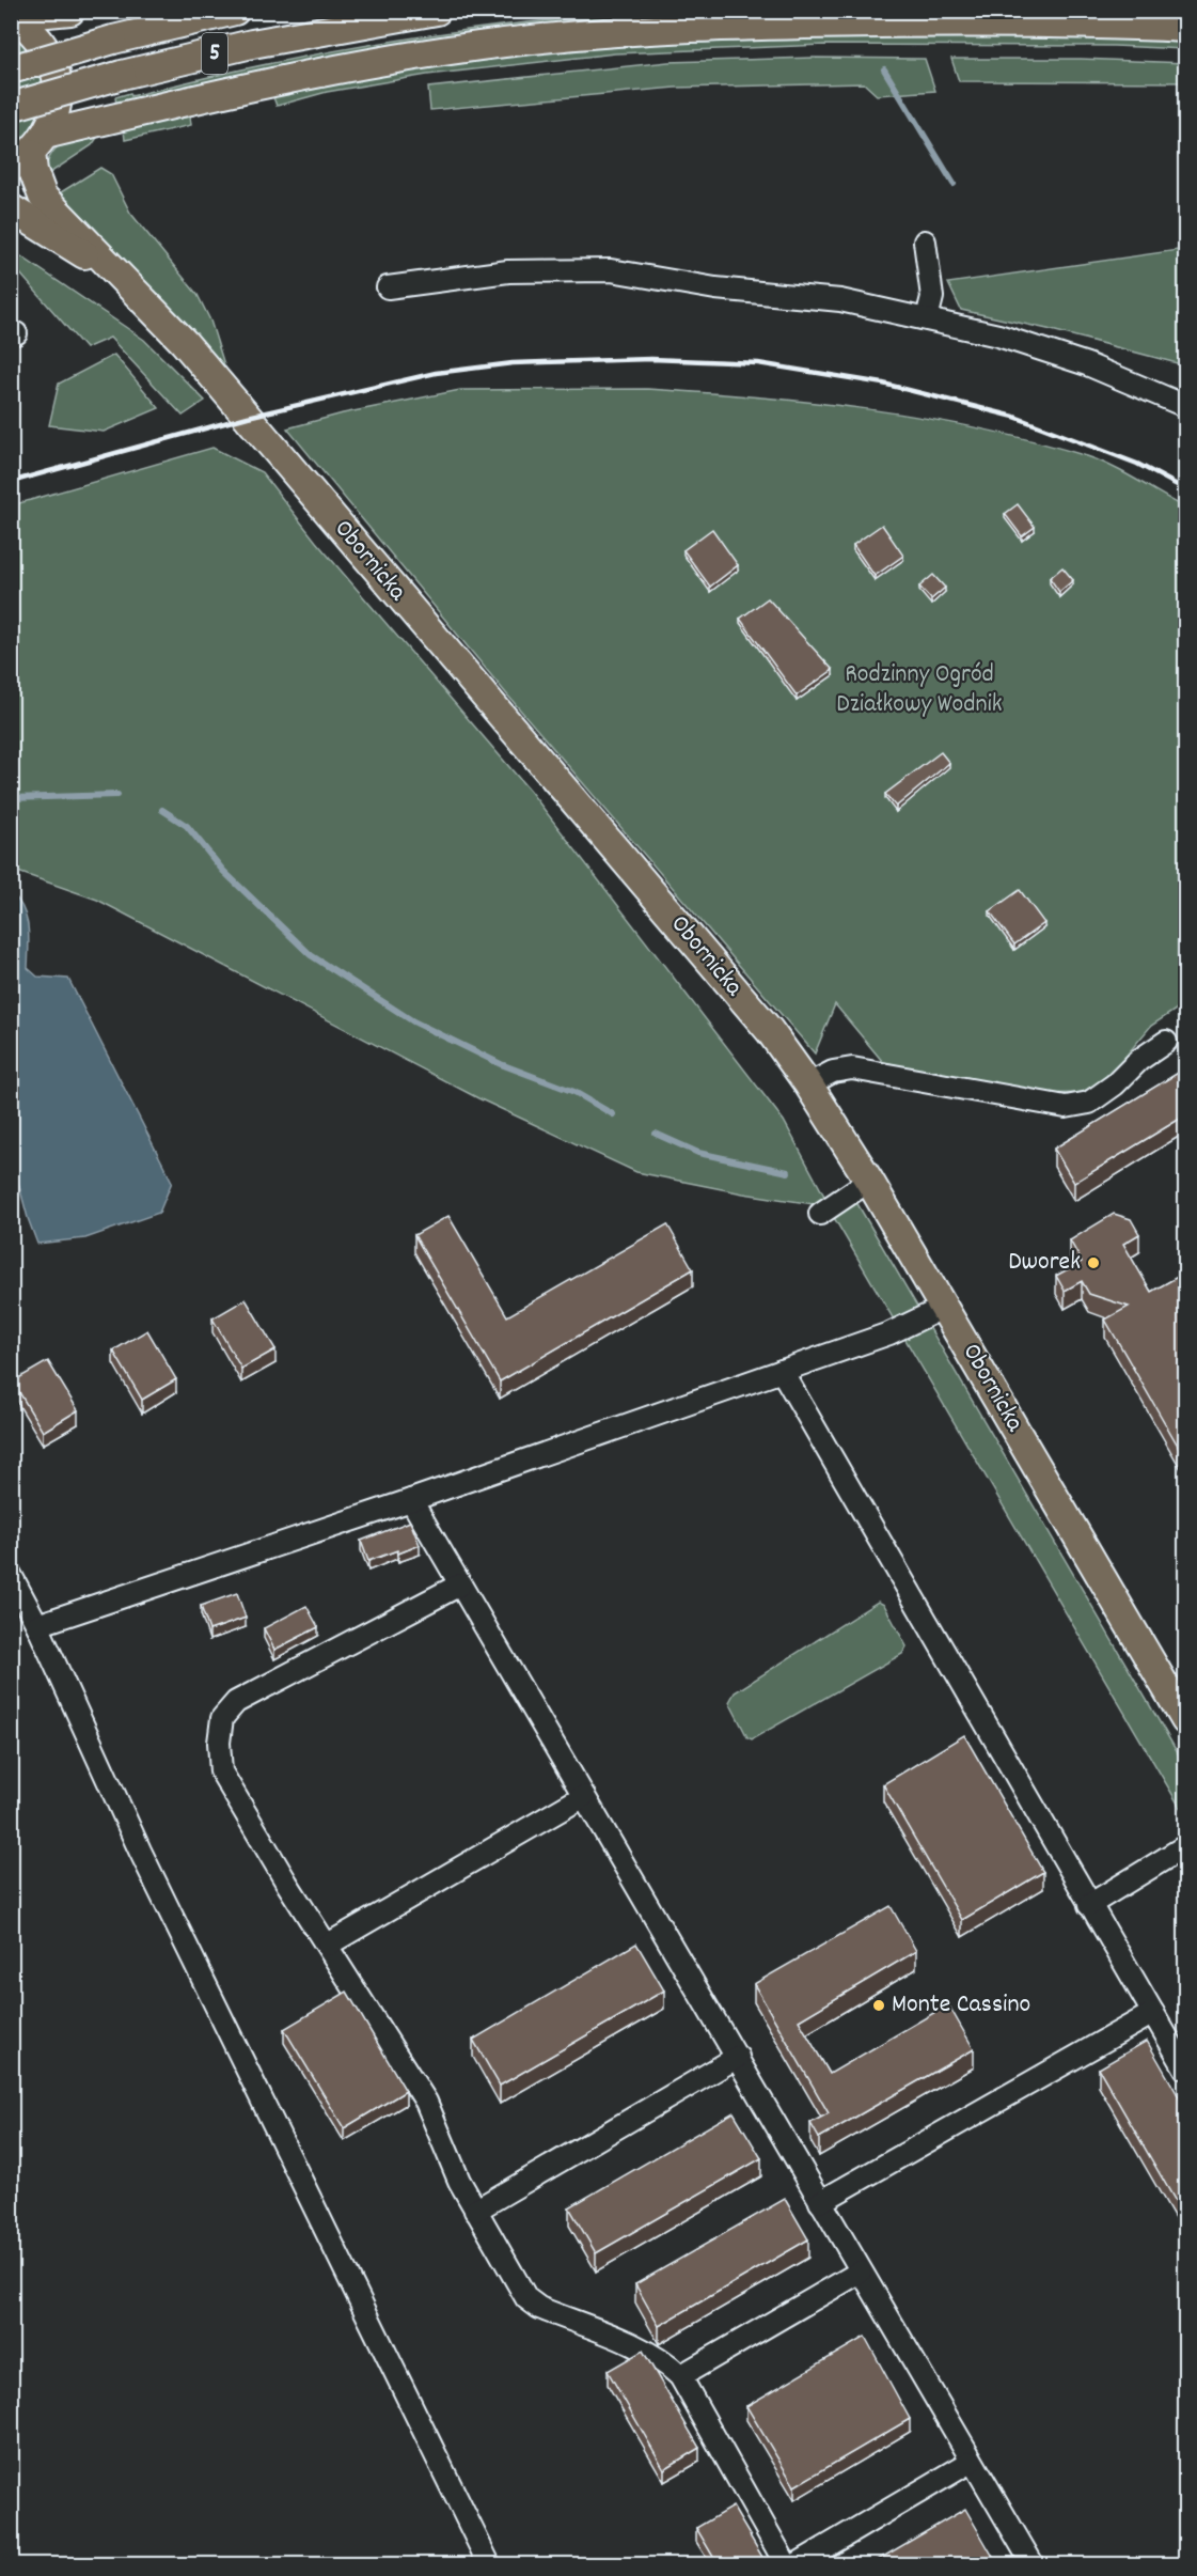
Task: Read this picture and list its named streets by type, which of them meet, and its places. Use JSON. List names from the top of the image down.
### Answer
{
  "streets": {
    "main road": ["5", "Obornicka"]
  },
  "parks": ["Rodzinny Ogród Działkowy Wodnik"],
  "places": ["Dworek", "Monte Cassino"]
}
